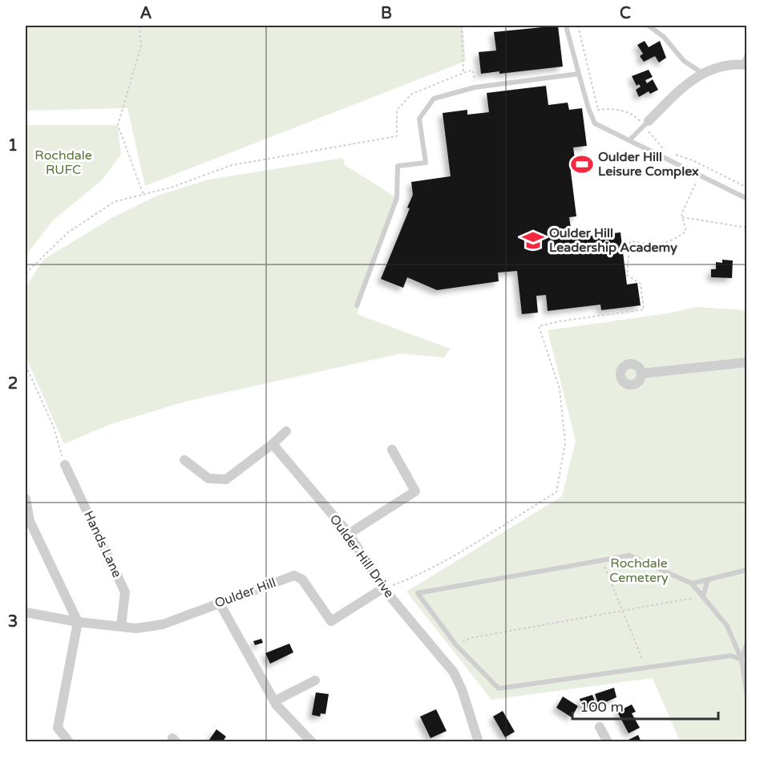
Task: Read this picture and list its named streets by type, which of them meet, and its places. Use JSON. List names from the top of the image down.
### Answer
{
  "streets": {
    "street": ["Hands Lane", "Oulder Hill Drive", "Oulder Hill"]
  },
  "crossings": [
    ["Hands Lane", "Oulder Hill"],
    ["Oulder Hill Drive", "Oulder Hill"]
  ],
  "parks": ["Rochdale RUFC", "Rochdale Cemetery"],
  "places": {
    "sports": ["Oulder Hill Leisure Complex"],
    "school or university": ["Oulder Hill Leadership Academy"]
  },
  "scale_bar": "100 m",
  "grid": {
    "columns": ["A", "B", "C"],
    "rows": ["1", "2", "3"]
  }
}
